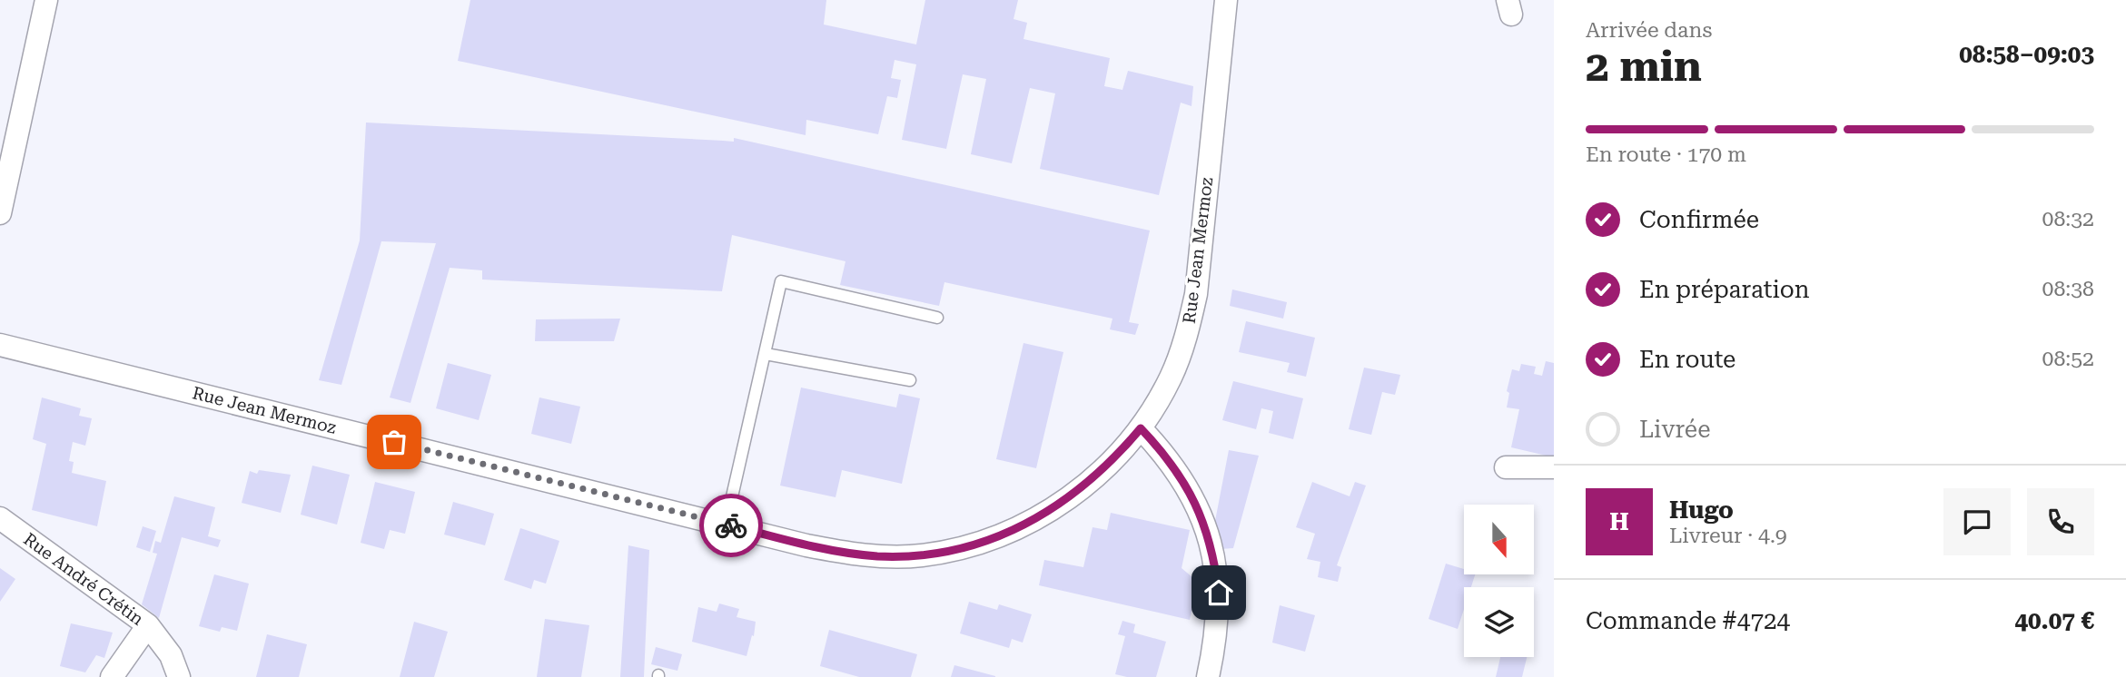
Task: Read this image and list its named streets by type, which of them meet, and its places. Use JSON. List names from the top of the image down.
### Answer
{
  "streets": {
    "street": ["Rue Jean Mermoz", "Rue André Crétin"]
  },
  "north": "bottom",
  "page": {
    "heading": ["2 min", "Arrivée dans", "08:58–09:03"],
    "panel": [
      "Hugo",
      "Livreur · 4.9",
      "Commande #4724",
      "40.07 €"
    ],
    "bar": "En route · 170 m",
    "list": [
      ["Confirmée", "08:32"],
      ["En préparation", "08:38"],
      ["En route", "08:52"],
      "Livrée"
    ],
    "round": "H"
  }
}
